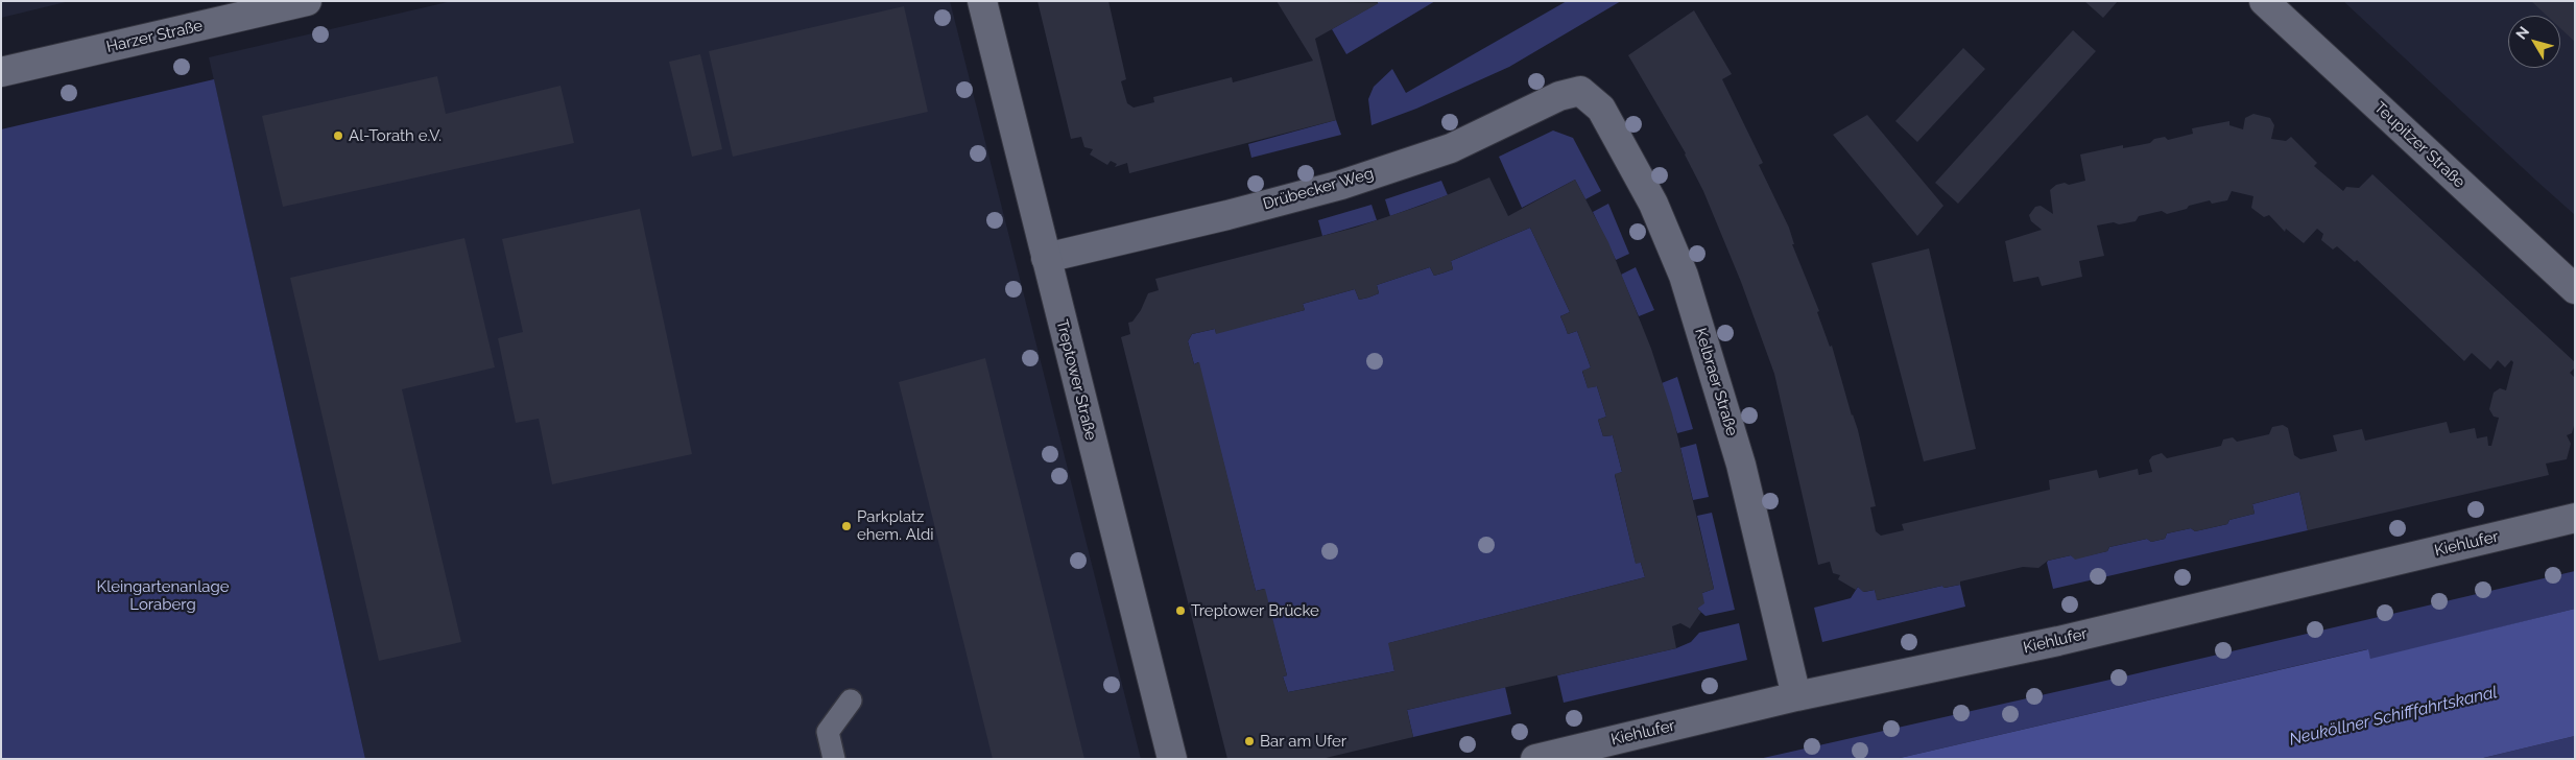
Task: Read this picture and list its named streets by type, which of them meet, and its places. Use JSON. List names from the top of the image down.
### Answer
{
  "streets": {
    "street": [
      "Harzer Straße",
      "Teupitzer Straße",
      "Drübecker Weg",
      "Treptower Straße",
      "Kelbraer Straße",
      "Kiehlufer"
    ]
  },
  "crossings": [
    ["Drübecker Weg", "Treptower Straße"],
    ["Drübecker Weg", "Kelbraer Straße"],
    ["Kelbraer Straße", "Kiehlufer"]
  ],
  "water": ["Neuköllner Schifffahrtskanal"],
  "parks": ["Kleingartenanlage Loraberg"],
  "places": [
    "Al-Torath e.V.",
    "Parkplatz ehem. Aldi",
    "Treptower Brücke",
    "Bar am Ufer"
  ],
  "north": "top left"
}
